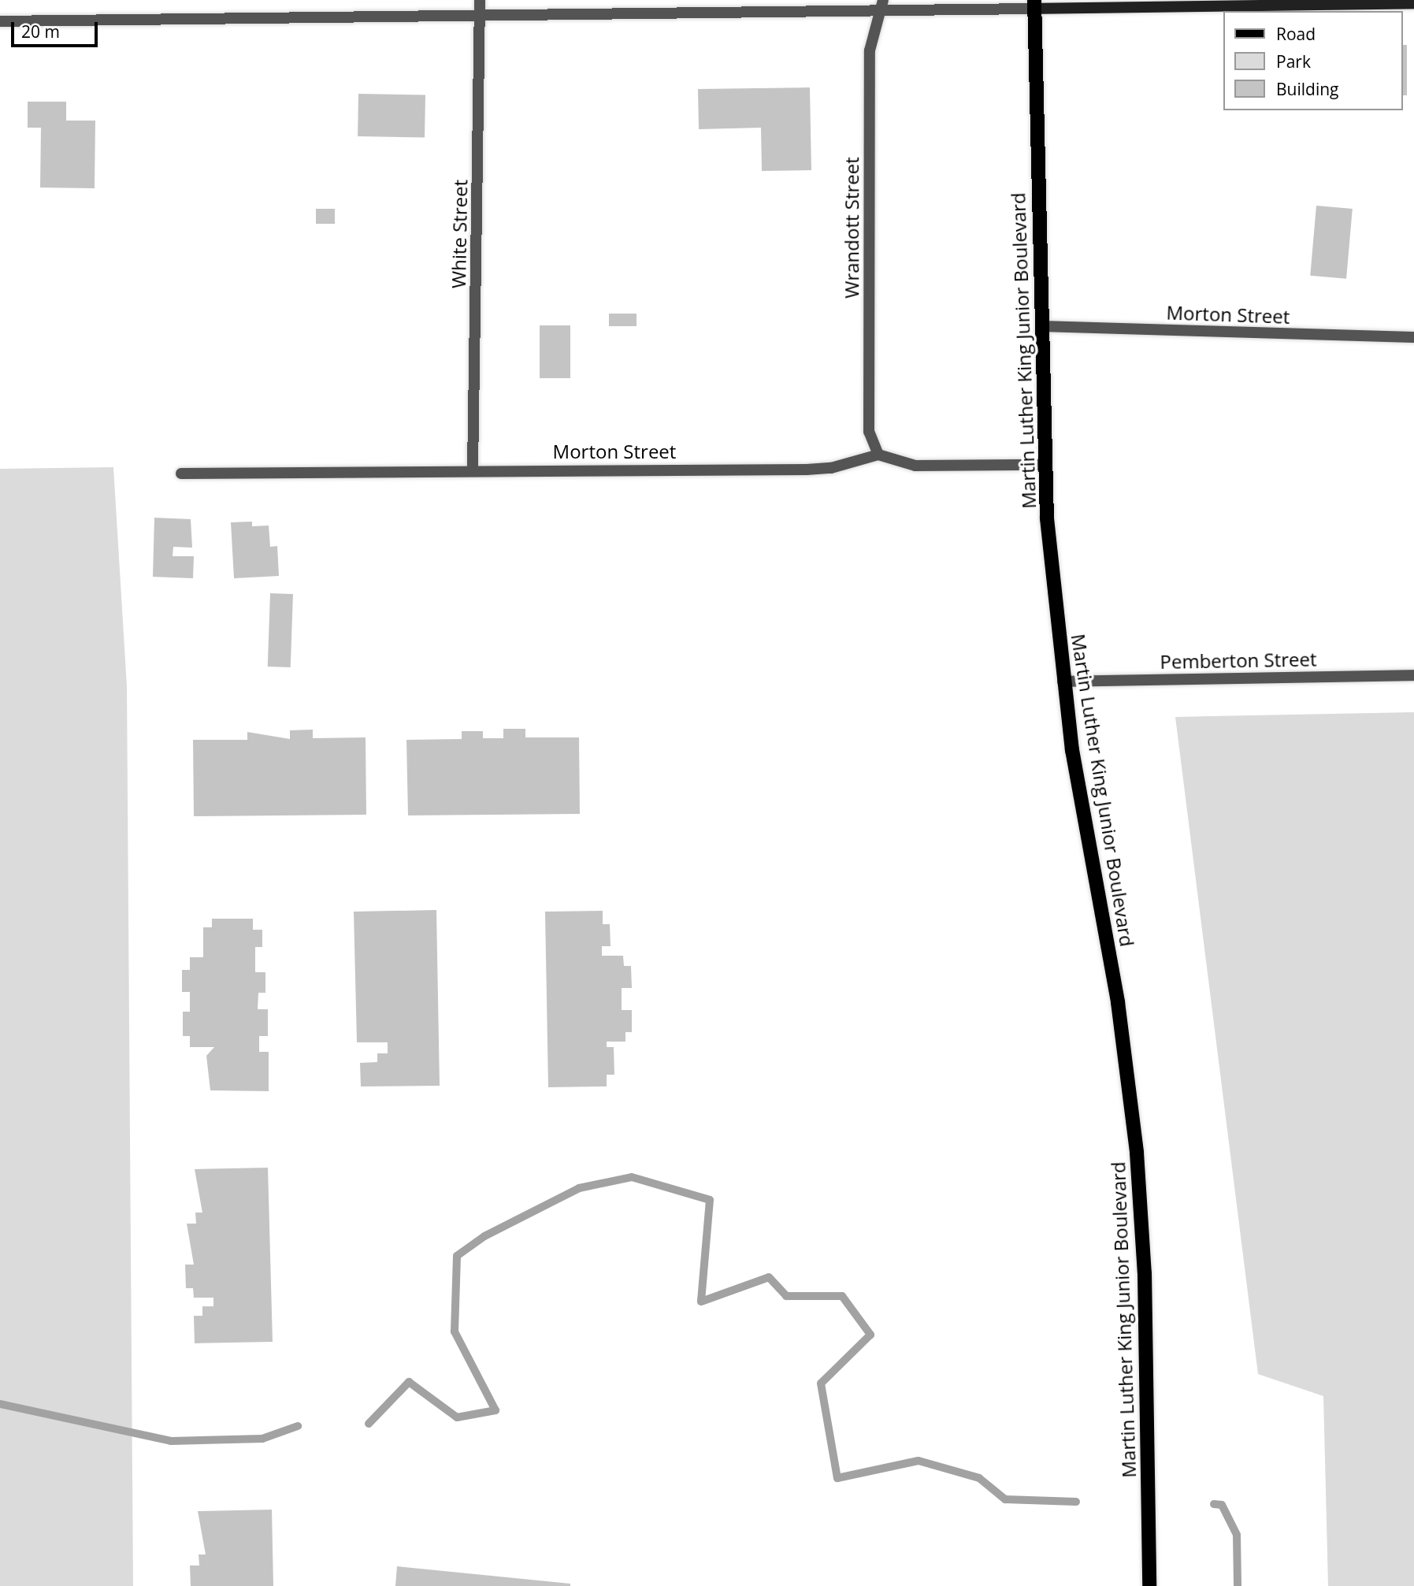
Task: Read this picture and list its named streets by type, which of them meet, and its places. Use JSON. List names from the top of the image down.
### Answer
{
  "streets": {
    "main road": ["Martin Luther King Junior Boulevard"],
    "street": [
      "Wrandott Street",
      "White Street",
      "Morton Street",
      "Pemberton Street"
    ]
  },
  "crossings": [
    ["Wrandott Street", "Morton Street"],
    ["White Street", "Morton Street"],
    ["Morton Street", "Martin Luther King Junior Boulevard"],
    ["Martin Luther King Junior Boulevard", "Pemberton Street"]
  ],
  "legend": ["Road", "Park", "Building"],
  "scale_bar": "20 m"
}
